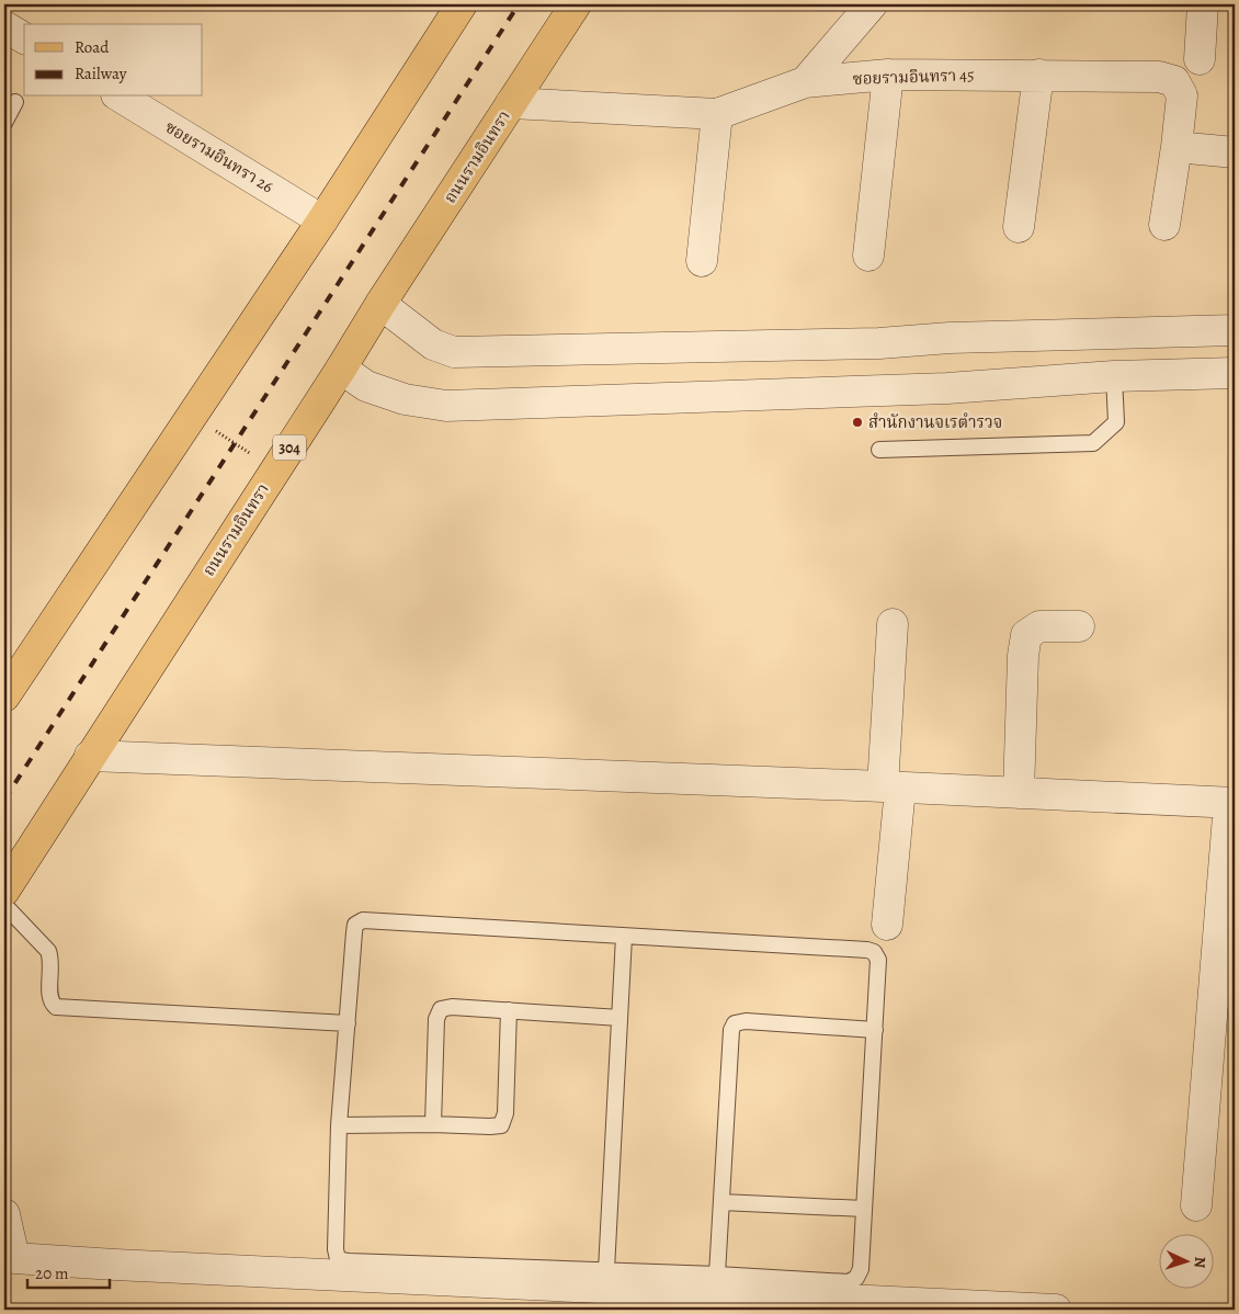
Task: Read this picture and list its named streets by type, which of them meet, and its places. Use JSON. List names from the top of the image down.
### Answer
{
  "streets": {
    "main road": ["ถนนรามอินทรา", "304"],
    "street": ["ซอยรามอินทรา 45", "ซอยรามอินทรา 26"]
  },
  "crossings": [
    ["ซอยรามอินทรา 45", "ถนนรามอินทรา"]
  ],
  "places": ["สำนักงานจเรตำรวจ"],
  "legend": ["Road", "Railway"],
  "scale_bar": "20 m",
  "north": "right"
}
